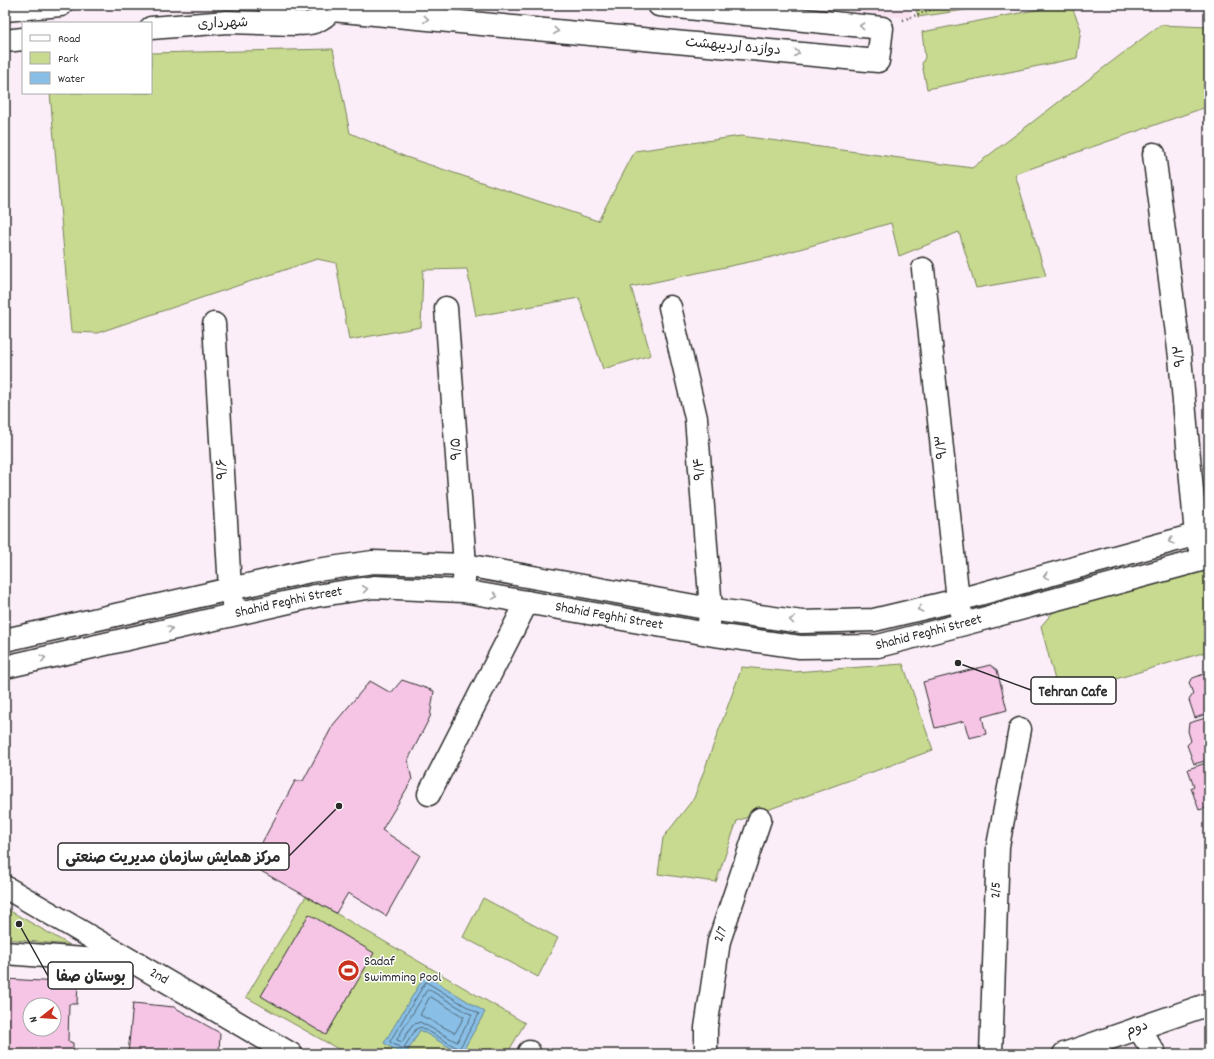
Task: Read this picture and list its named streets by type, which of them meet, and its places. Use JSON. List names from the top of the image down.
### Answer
{
  "streets": {
    "street": [
      "شهرداری",
      "دوازده اردیبهشت",
      "۹/۲",
      "۹/۳",
      "۹/۵",
      "۹/۶",
      "۹/۴",
      "Shahid Feghhi Street",
      "2/5",
      "2/7",
      "2nd",
      "دوم"
    ]
  },
  "crossings": [
    ["شهرداری", "دوازده اردیبهشت"],
    ["۹/۲", "Shahid Feghhi Street"],
    ["۹/۳", "Shahid Feghhi Street"],
    ["۹/۵", "Shahid Feghhi Street"],
    ["۹/۶", "Shahid Feghhi Street"],
    ["۹/۴", "Shahid Feghhi Street"]
  ],
  "places": {
    "other": ["Tehran Cafe", "مرکز همایش سازمان مدیریت صنعتی", "بوستان صفا"],
    "sports": ["Sadaf Swimming Pool"]
  },
  "legend": ["Road", "Park", "Water"],
  "north": "left"
}
